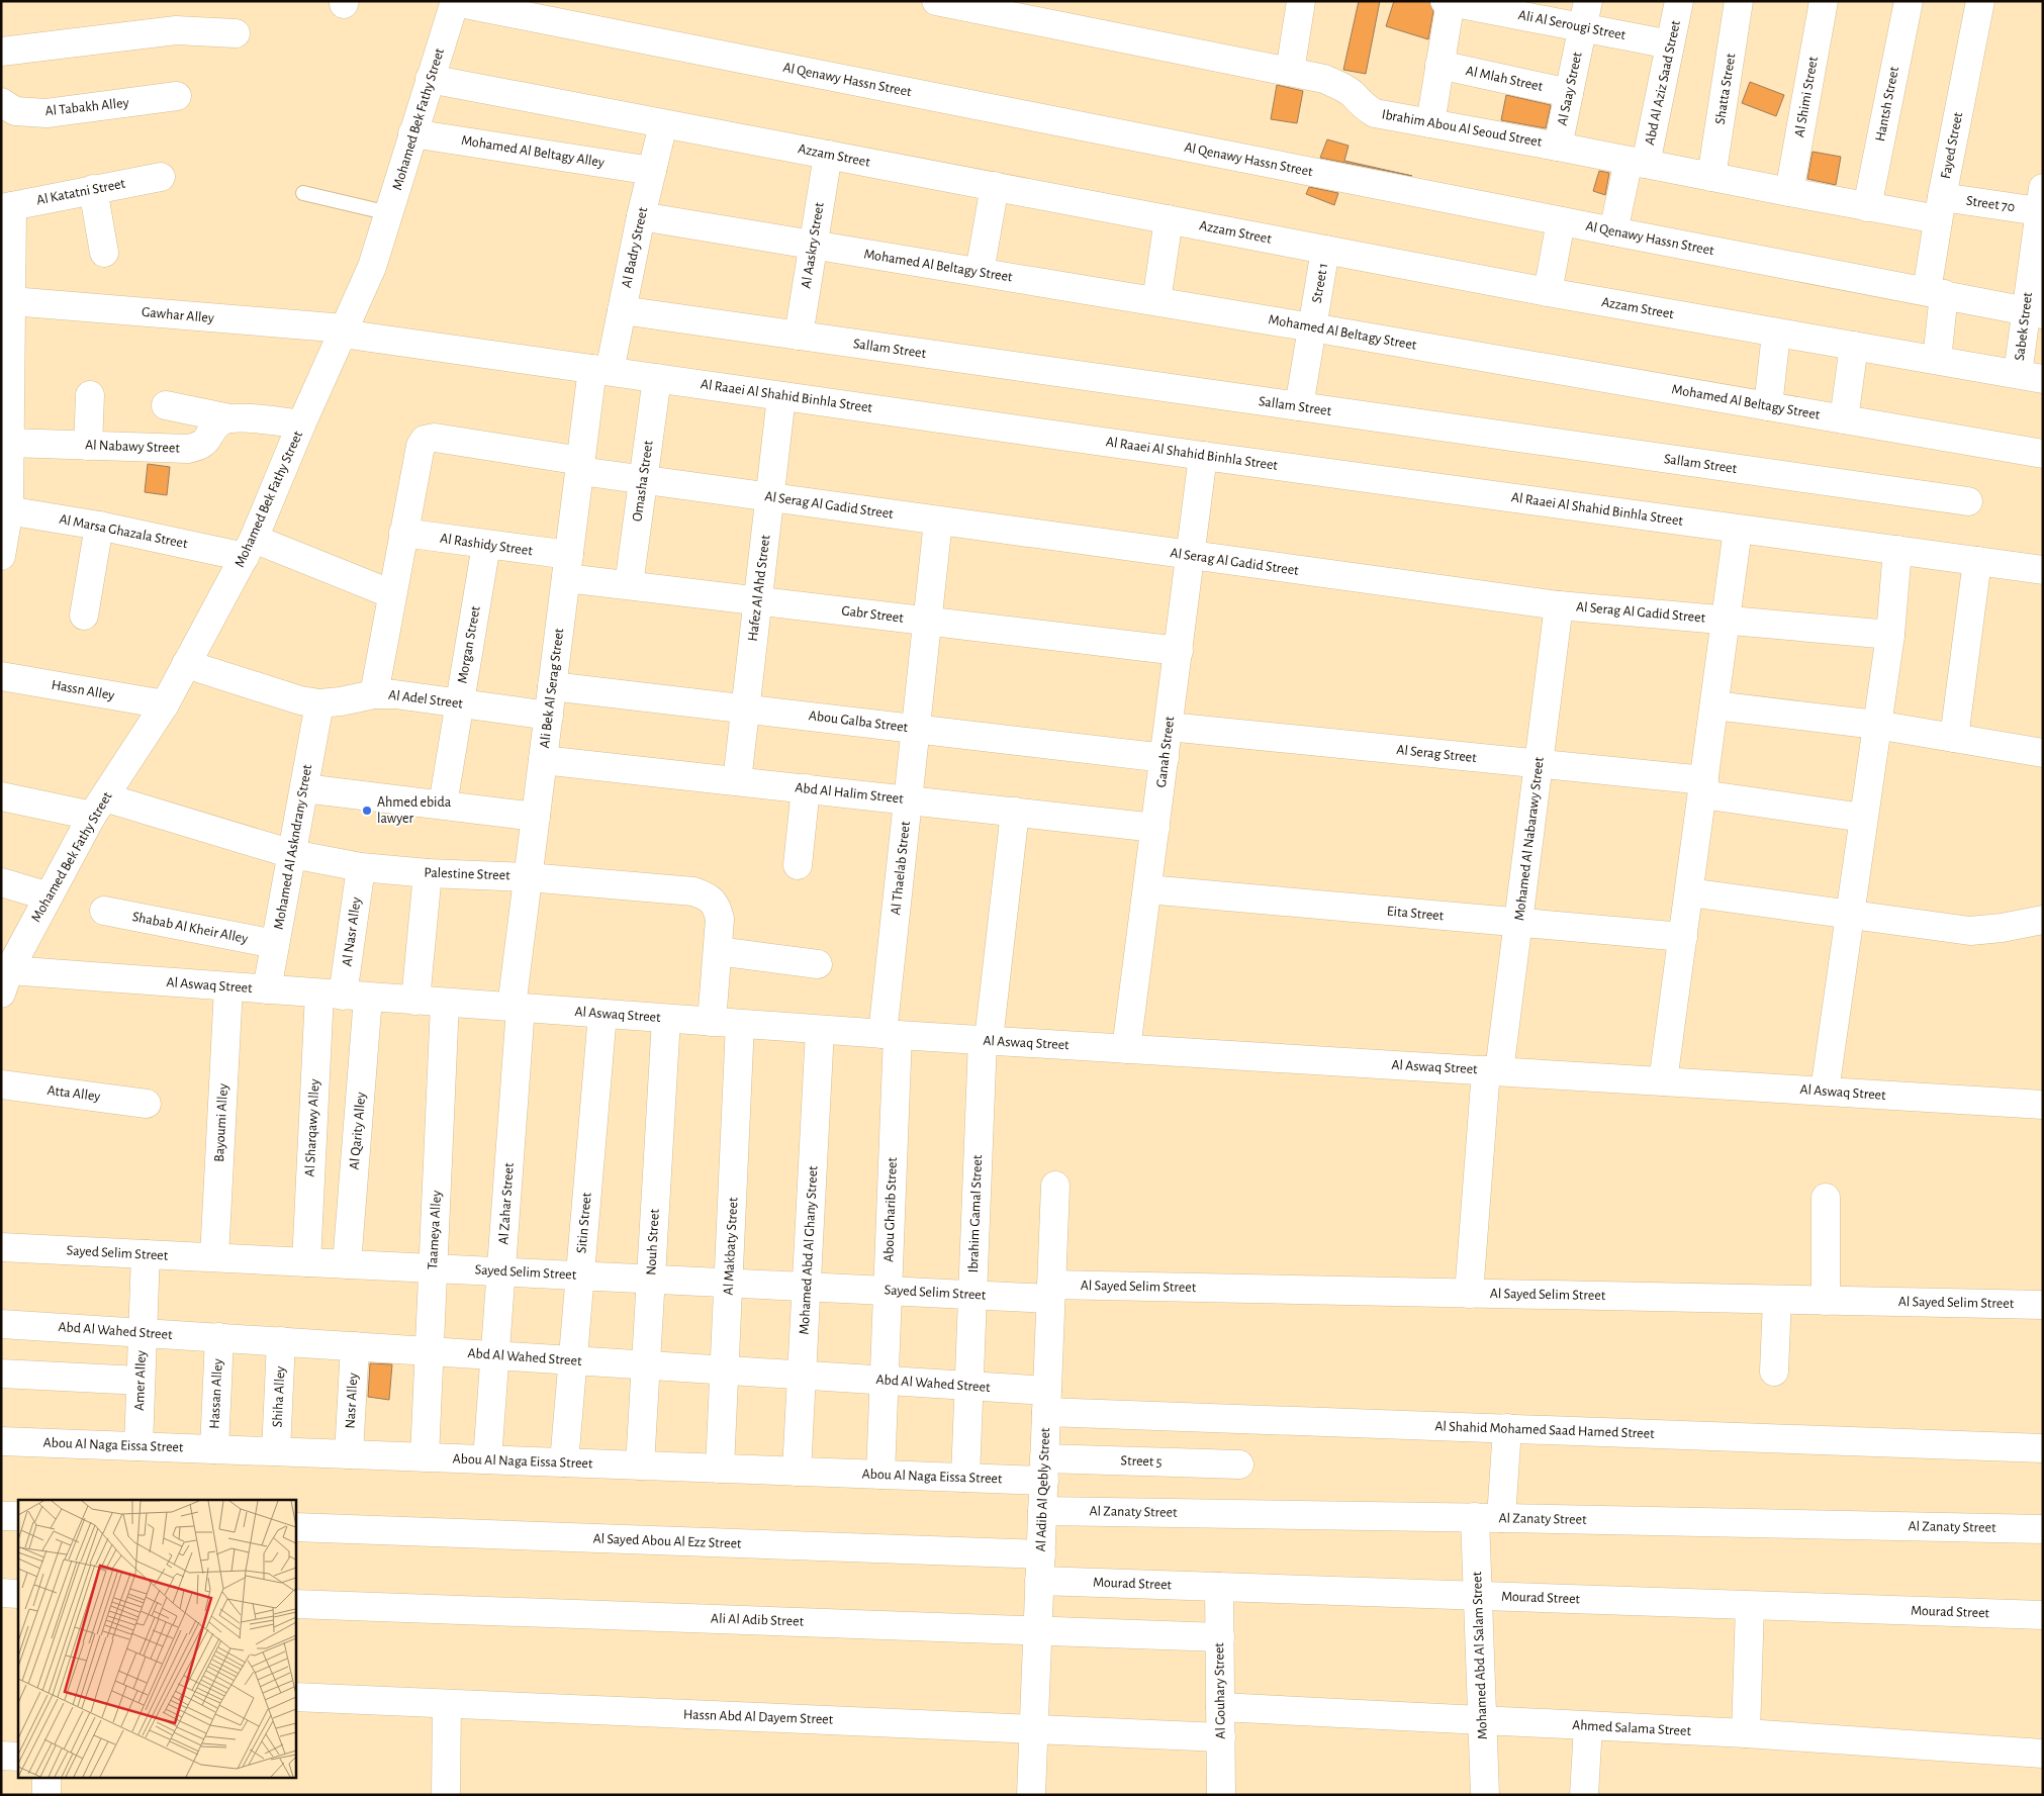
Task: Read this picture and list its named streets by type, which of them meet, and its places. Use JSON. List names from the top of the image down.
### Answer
{
  "streets": {
    "street": [
      "Ali Al Serougi Street",
      "Al Mlah Street",
      "Al Qenawy Hassn Street",
      "Abd Al Aziz Saad Street",
      "Al Saay Street",
      "Shatta Street",
      "Al Shimi Street",
      "Hantsh Street",
      "Al Tabakh Alley",
      "Mohamed Bek Fathy Street",
      "Ibrahim Abou Al Seoud Street",
      "Fayed Street",
      "Mohamed Al Beltagy Alley",
      "Azzam Street",
      "Al Katatni Street",
      "Street 70",
      "Al Aaskry Street",
      "Al Badry Street",
      "Mohamed Al Beltagy Street",
      "Street 1",
      "Gawhar Alley",
      "Sabek Street",
      "Sallam Street",
      "Al Raaei Al Shahid Binhla Street",
      "Al Nabawy Street",
      "Omasha Street",
      "Al Serag Al Gadid Street",
      "Al Marsa Ghazala Street",
      "Al Rashidy Street",
      "Hafez Al Ahd Street",
      "Gabr Street",
      "Morgan Street",
      "Ali Bek Al Serag Street",
      "Hassn Alley",
      "Al Adel Street",
      "Abou Galba Street",
      "Ganah Street",
      "Al Serag Street",
      "Abd Al Halim Street",
      "Mohamed Al Nabarawy Street",
      "Mohamed Al Askndrany Street",
      "Al Thaelab Street",
      "Palestine Street",
      "Eita Street",
      "Shabab Al Kheir Alley",
      "Al Nasr Alley",
      "Al Aswaq Street",
      "Atta Alley",
      "Bayoumi Alley",
      "Al Sharqawy Alley",
      "Al Qarity Alley",
      "Al Zahar Street",
      "Abou Gharib Street",
      "Ibrahim Gamal Street",
      "Sitin Street",
      "Taameya Alley",
      "Nouh Street",
      "Al Makbaty Street",
      "Mohamed Abd Al Ghany Street",
      "Sayed Selim Street",
      "Al Sayed Selim Street",
      "Abd Al Wahed Street",
      "Amer Alley",
      "Hassan Alley",
      "Shiha Alley",
      "Nasr Alley",
      "Al Shahid Mohamed Saad Hamed Street",
      "Abou Al Naga Eissa Street",
      "Street 5",
      "Al Adib Al Qebly Street",
      "Al Zanaty Street",
      "Al Sayed Abou Al Ezz Street",
      "Mourad Street",
      "Ali Al Adib Street",
      "Mohamed Abd Al Salam Street",
      "Al Gouhary Street",
      "Hassn Abd Al Dayem Street",
      "Ahmed Salama Street"
    ]
  },
  "crossings": [
    ["Ali Al Serougi Street", "Abd Al Aziz Saad Street"],
    ["Ali Al Serougi Street", "Al Saay Street"],
    ["Al Mlah Street", "Al Saay Street"],
    ["Al Qenawy Hassn Street", "Abd Al Aziz Saad Street"],
    ["Al Qenawy Hassn Street", "Mohamed Bek Fathy Street"],
    ["Al Qenawy Hassn Street", "Fayed Street"],
    ["Al Qenawy Hassn Street", "Sabek Street"],
    ["Abd Al Aziz Saad Street", "Ibrahim Abou Al Seoud Street"],
    ["Al Saay Street", "Ibrahim Abou Al Seoud Street"],
    ["Shatta Street", "Ibrahim Abou Al Seoud Street"],
    ["Al Shimi Street", "Ibrahim Abou Al Seoud Street"],
    ["Hantsh Street", "Ibrahim Abou Al Seoud Street"],
    ["Mohamed Bek Fathy Street", "Mohamed Al Beltagy Alley"],
    ["Mohamed Bek Fathy Street", "Azzam Street"],
    ["Mohamed Bek Fathy Street", "Gawhar Alley"],
    ["Mohamed Bek Fathy Street", "Al Raaei Al Shahid Binhla Street"],
    ["Mohamed Bek Fathy Street", "Al Marsa Ghazala Street"],
    ["Mohamed Bek Fathy Street", "Hassn Alley"],
    ["Mohamed Bek Fathy Street", "Al Adel Street"],
    ["Mohamed Bek Fathy Street", "Palestine Street"],
    ["Mohamed Bek Fathy Street", "Al Aswaq Street"],
    ["Ibrahim Abou Al Seoud Street", "Fayed Street"],
    ["Ibrahim Abou Al Seoud Street", "Street 70"],
    ["Fayed Street", "Azzam Street"],
    ["Fayed Street", "Street 70"],
    ["Mohamed Al Beltagy Alley", "Al Badry Street"],
    ["Azzam Street", "Al Aaskry Street"],
    ["Azzam Street", "Al Badry Street"],
    ["Azzam Street", "Street 1"],
    ["Azzam Street", "Sabek Street"],
    ["Street 70", "Sabek Street"],
    ["Al Aaskry Street", "Mohamed Al Beltagy Street"],
    ["Al Aaskry Street", "Sallam Street"],
    ["Al Badry Street", "Mohamed Al Beltagy Street"],
    ["Al Badry Street", "Sallam Street"],
    ["Al Badry Street", "Al Raaei Al Shahid Binhla Street"],
    ["Al Badry Street", "Ali Bek Al Serag Street"],
    ["Mohamed Al Beltagy Street", "Street 1"],
    ["Street 1", "Sallam Street"],
    ["Gawhar Alley", "Al Raaei Al Shahid Binhla Street"],
    ["Al Raaei Al Shahid Binhla Street", "Omasha Street"],
    ["Al Raaei Al Shahid Binhla Street", "Hafez Al Ahd Street"],
    ["Al Raaei Al Shahid Binhla Street", "Ali Bek Al Serag Street"],
    ["Al Raaei Al Shahid Binhla Street", "Ganah Street"],
    ["Omasha Street", "Al Serag Al Gadid Street"],
    ["Omasha Street", "Gabr Street"],
    ["Al Serag Al Gadid Street", "Al Rashidy Street"],
    ["Al Serag Al Gadid Street", "Hafez Al Ahd Street"],
    ["Al Serag Al Gadid Street", "Ali Bek Al Serag Street"],
    ["Al Serag Al Gadid Street", "Ganah Street"],
    ["Al Serag Al Gadid Street", "Mohamed Al Nabarawy Street"],
    ["Al Serag Al Gadid Street", "Al Thaelab Street"],
    ["Al Rashidy Street", "Gabr Street"],
    ["Al Rashidy Street", "Morgan Street"],
    ["Al Rashidy Street", "Ali Bek Al Serag Street"],
    ["Hafez Al Ahd Street", "Gabr Street"],
    ["Hafez Al Ahd Street", "Abou Galba Street"],
    ["Hafez Al Ahd Street", "Abd Al Halim Street"],
    ["Gabr Street", "Ali Bek Al Serag Street"],
    ["Gabr Street", "Ganah Street"],
    ["Gabr Street", "Al Thaelab Street"],
    ["Morgan Street", "Al Adel Street"],
    ["Ali Bek Al Serag Street", "Al Adel Street"],
    ["Ali Bek Al Serag Street", "Abou Galba Street"],
    ["Ali Bek Al Serag Street", "Abd Al Halim Street"],
    ["Ali Bek Al Serag Street", "Palestine Street"],
    ["Ali Bek Al Serag Street", "Al Aswaq Street"],
    ["Ali Bek Al Serag Street", "Al Zahar Street"],
    ["Al Adel Street", "Mohamed Al Askndrany Street"],
    ["Abou Galba Street", "Ganah Street"],
    ["Abou Galba Street", "Al Thaelab Street"],
    ["Ganah Street", "Al Serag Street"],
    ["Ganah Street", "Abd Al Halim Street"],
    ["Ganah Street", "Eita Street"],
    ["Ganah Street", "Al Aswaq Street"],
    ["Al Serag Street", "Mohamed Al Nabarawy Street"],
    ["Abd Al Halim Street", "Al Thaelab Street"],
    ["Abd Al Halim Street", "Ibrahim Gamal Street"],
    ["Mohamed Al Nabarawy Street", "Eita Street"],
    ["Mohamed Al Nabarawy Street", "Al Aswaq Street"],
    ["Mohamed Al Nabarawy Street", "Al Sayed Selim Street"],
    ["Mohamed Al Askndrany Street", "Palestine Street"],
    ["Mohamed Al Askndrany Street", "Shabab Al Kheir Alley"],
    ["Mohamed Al Askndrany Street", "Al Aswaq Street"],
    ["Al Thaelab Street", "Al Aswaq Street"],
    ["Al Thaelab Street", "Abou Gharib Street"],
    ["Palestine Street", "Al Nasr Alley"],
    ["Palestine Street", "Al Aswaq Street"],
    ["Al Nasr Alley", "Al Aswaq Street"],
    ["Al Nasr Alley", "Al Sharqawy Alley"],
    ["Al Nasr Alley", "Al Qarity Alley"],
    ["Al Aswaq Street", "Bayoumi Alley"],
    ["Al Aswaq Street", "Al Sharqawy Alley"],
    ["Al Aswaq Street", "Al Qarity Alley"],
    ["Al Aswaq Street", "Al Zahar Street"],
    ["Al Aswaq Street", "Abou Gharib Street"],
    ["Al Aswaq Street", "Ibrahim Gamal Street"],
    ["Al Aswaq Street", "Sitin Street"],
    ["Al Aswaq Street", "Taameya Alley"],
    ["Al Aswaq Street", "Nouh Street"],
    ["Al Aswaq Street", "Al Makbaty Street"],
    ["Al Aswaq Street", "Mohamed Abd Al Ghany Street"],
    ["Bayoumi Alley", "Sayed Selim Street"],
    ["Al Sharqawy Alley", "Al Qarity Alley"],
    ["Al Sharqawy Alley", "Sayed Selim Street"],
    ["Al Qarity Alley", "Sayed Selim Street"],
    ["Al Zahar Street", "Sayed Selim Street"],
    ["Al Zahar Street", "Abd Al Wahed Street"],
    ["Al Zahar Street", "Abou Al Naga Eissa Street"],
    ["Abou Gharib Street", "Sayed Selim Street"],
    ["Abou Gharib Street", "Abd Al Wahed Street"],
    ["Abou Gharib Street", "Abou Al Naga Eissa Street"],
    ["Ibrahim Gamal Street", "Sayed Selim Street"],
    ["Ibrahim Gamal Street", "Abd Al Wahed Street"],
    ["Ibrahim Gamal Street", "Abou Al Naga Eissa Street"],
    ["Sitin Street", "Sayed Selim Street"],
    ["Sitin Street", "Abd Al Wahed Street"],
    ["Sitin Street", "Abou Al Naga Eissa Street"],
    ["Taameya Alley", "Sayed Selim Street"],
    ["Taameya Alley", "Abd Al Wahed Street"],
    ["Taameya Alley", "Abou Al Naga Eissa Street"],
    ["Nouh Street", "Sayed Selim Street"],
    ["Nouh Street", "Abd Al Wahed Street"],
    ["Nouh Street", "Abou Al Naga Eissa Street"],
    ["Al Makbaty Street", "Sayed Selim Street"],
    ["Al Makbaty Street", "Abd Al Wahed Street"],
    ["Al Makbaty Street", "Abou Al Naga Eissa Street"],
    ["Mohamed Abd Al Ghany Street", "Sayed Selim Street"],
    ["Mohamed Abd Al Ghany Street", "Abd Al Wahed Street"],
    ["Mohamed Abd Al Ghany Street", "Abou Al Naga Eissa Street"],
    ["Sayed Selim Street", "Al Sayed Selim Street"],
    ["Sayed Selim Street", "Amer Alley"],
    ["Sayed Selim Street", "Al Adib Al Qebly Street"],
    ["Al Sayed Selim Street", "Al Adib Al Qebly Street"],
    ["Abd Al Wahed Street", "Amer Alley"],
    ["Abd Al Wahed Street", "Hassan Alley"],
    ["Abd Al Wahed Street", "Shiha Alley"],
    ["Abd Al Wahed Street", "Nasr Alley"],
    ["Abd Al Wahed Street", "Al Shahid Mohamed Saad Hamed Street"],
    ["Abd Al Wahed Street", "Al Adib Al Qebly Street"],
    ["Amer Alley", "Abou Al Naga Eissa Street"],
    ["Hassan Alley", "Abou Al Naga Eissa Street"],
    ["Shiha Alley", "Abou Al Naga Eissa Street"],
    ["Nasr Alley", "Abou Al Naga Eissa Street"],
    ["Al Shahid Mohamed Saad Hamed Street", "Al Adib Al Qebly Street"],
    ["Al Shahid Mohamed Saad Hamed Street", "Mohamed Abd Al Salam Street"],
    ["Abou Al Naga Eissa Street", "Street 5"],
    ["Abou Al Naga Eissa Street", "Al Adib Al Qebly Street"],
    ["Street 5", "Al Adib Al Qebly Street"],
    ["Al Adib Al Qebly Street", "Al Zanaty Street"],
    ["Al Adib Al Qebly Street", "Al Sayed Abou Al Ezz Street"],
    ["Al Adib Al Qebly Street", "Mourad Street"],
    ["Al Adib Al Qebly Street", "Ali Al Adib Street"],
    ["Al Adib Al Qebly Street", "Hassn Abd Al Dayem Street"],
    ["Al Zanaty Street", "Mohamed Abd Al Salam Street"],
    ["Al Sayed Abou Al Ezz Street", "Mourad Street"],
    ["Mourad Street", "Mohamed Abd Al Salam Street"],
    ["Mourad Street", "Al Gouhary Street"],
    ["Ali Al Adib Street", "Al Gouhary Street"],
    ["Mohamed Abd Al Salam Street", "Ahmed Salama Street"],
    ["Al Gouhary Street", "Hassn Abd Al Dayem Street"],
    ["Al Gouhary Street", "Ahmed Salama Street"]
  ],
  "places": ["Ahmed ebida lawyer"]
}
